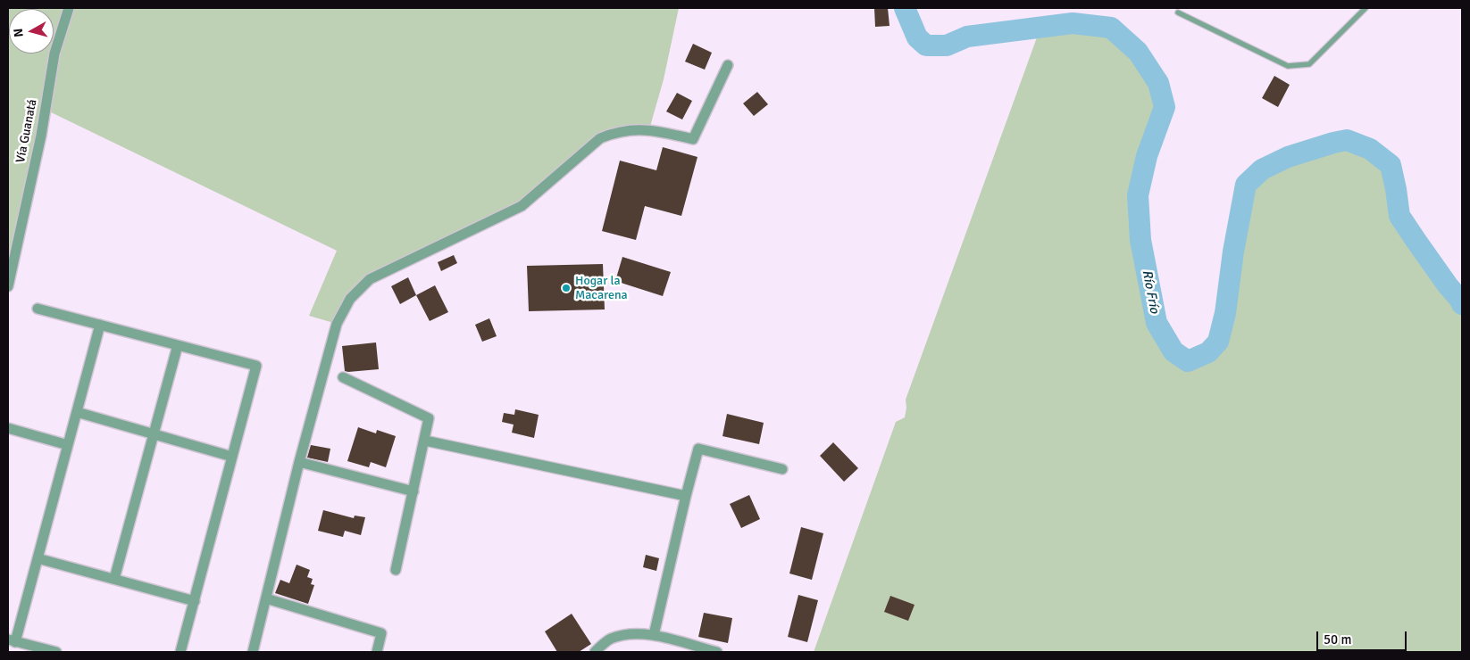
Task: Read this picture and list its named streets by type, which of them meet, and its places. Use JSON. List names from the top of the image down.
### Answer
{
  "streets": {
    "street": ["Vía Guanatá"]
  },
  "water": ["Río Frío"],
  "places": ["Hogar la Macarena"],
  "scale_bar": "50 m",
  "north": "left"
}
